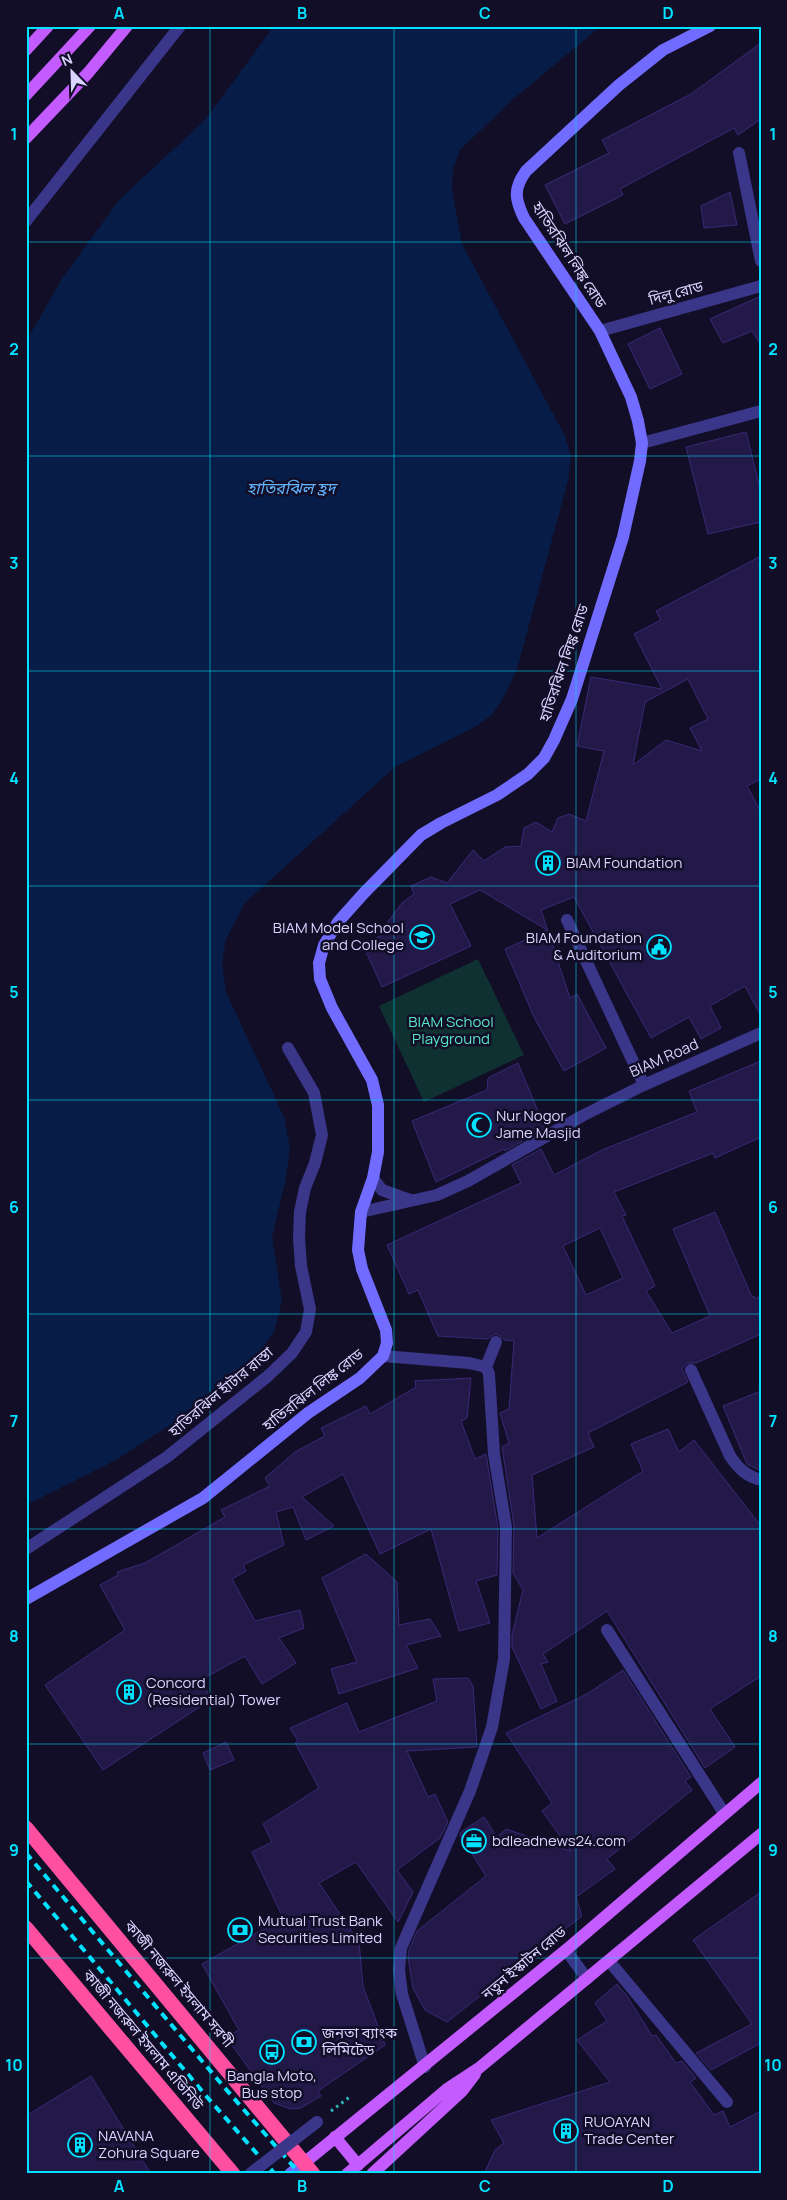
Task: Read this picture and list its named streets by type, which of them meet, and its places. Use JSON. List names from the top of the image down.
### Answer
{
  "streets": {
    "highway": ["কাজী নজরুল ইসলাম সরণী", "কাজী নজরুল ইসলাম এভিনিউ"],
    "main road": ["নতুন ইস্কাটন রোড"],
    "street": [
      "হাতিরঝিল লিঙ্ক রোড",
      "দিলু রোড",
      "BIAM Road",
      "হাতিরঝিল হাঁটার রাস্তা"
    ]
  },
  "crossings": [
    ["হাতিরঝিল লিঙ্ক রোড", "দিলু রোড"],
    ["হাতিরঝিল লিঙ্ক রোড", "BIAM Road"],
    ["নতুন ইস্কাটন রোড", "কাজী নজরুল ইসলাম সরণী"]
  ],
  "water": ["হাতিরঝিল হ্রদ"],
  "parks": ["BIAM School Playground"],
  "places": {
    "building": [
      "BIAM Foundation",
      "Concord (Residential) Tower",
      "RUOAYAN Trade Center",
      "NAVANA Zohura Square"
    ],
    "school or university": ["BIAM Model School and College"],
    "public building": ["BIAM Foundation & Auditorium"],
    "mosque": ["Nur Nogor Jame Masjid"],
    "office": ["bdleadnews24.com"],
    "bank": ["Mutual Trust Bank Securities Limited", "জনতা ব্যাংক লিমিটেড"],
    "bus stop": ["Bangla Moto, Bus stop"]
  },
  "north": "top left",
  "grid": {
    "columns": [
      "A",
      "B",
      "C",
      "D"
    ],
    "rows": [
      "1",
      "2",
      "3",
      "4",
      "5",
      "6",
      "7",
      "8",
      "9",
      "10"
    ]
  }
}
